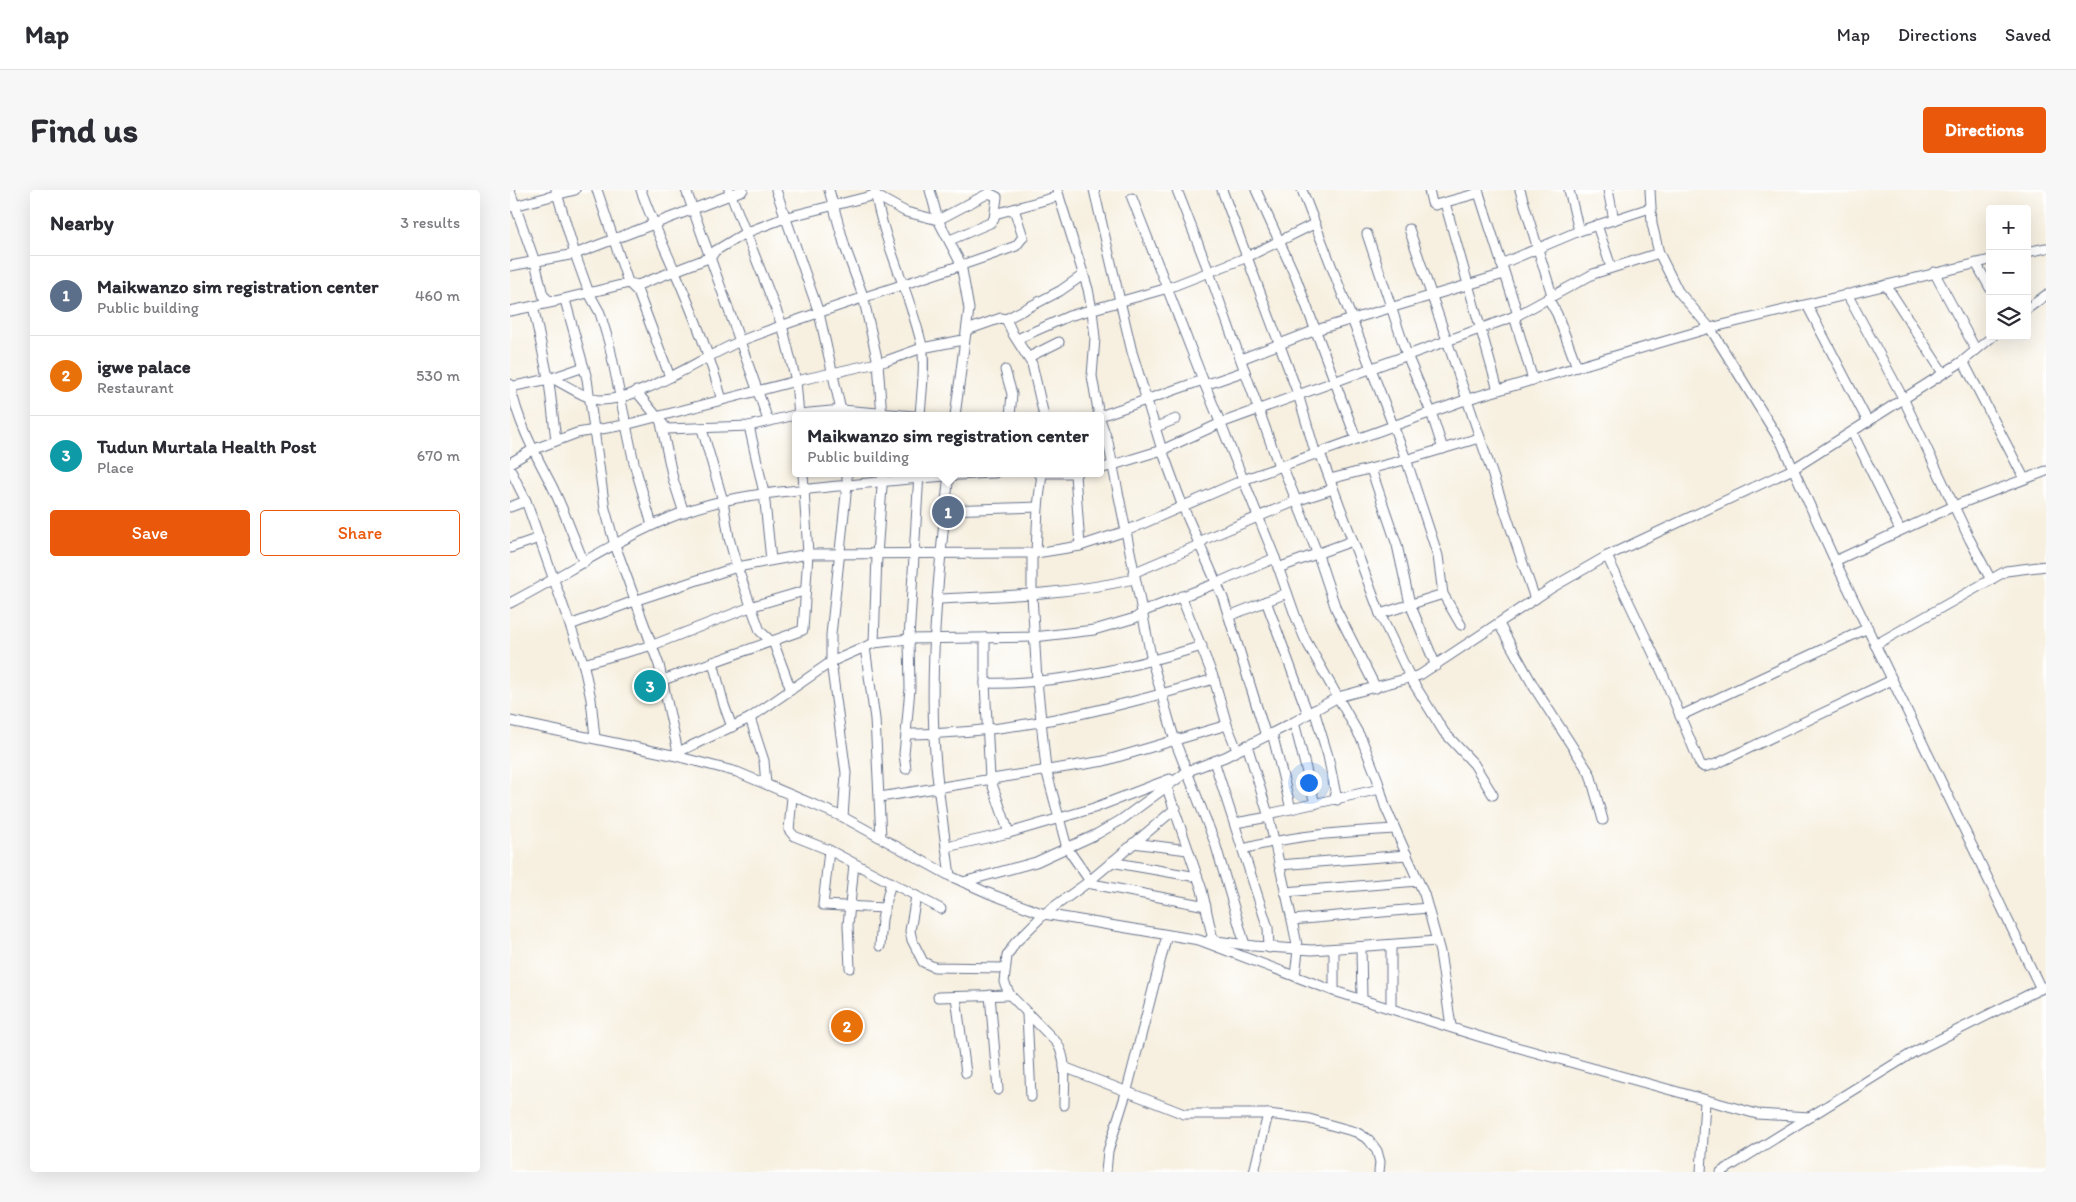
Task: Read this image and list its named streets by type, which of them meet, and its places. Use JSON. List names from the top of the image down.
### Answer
{
  "page": {
    "header": "Map",
    "nav": ["Map", "Directions", "Saved"],
    "buttons": [
      "Directions",
      ["Save", "Share"]
    ],
    "title": "Find us",
    "heading": ["Nearby", "3 results"],
    "map_buttons": ["+", "−"],
    "list": [
      {
        "mark": "1",
        "name": "Maikwanzo sim registration center",
        "note": "Public building",
        "value": "460 m"
      },
      {
        "mark": "2",
        "name": "igwe palace",
        "note": "Restaurant",
        "value": "530 m"
      },
      {
        "mark": "3",
        "name": "Tudun Murtala Health Post",
        "note": "Place",
        "value": "670 m"
      }
    ],
    "popup": ["Maikwanzo sim registration center", "Public building"],
    "pins": ["1", "3", "2"]
  }
}
